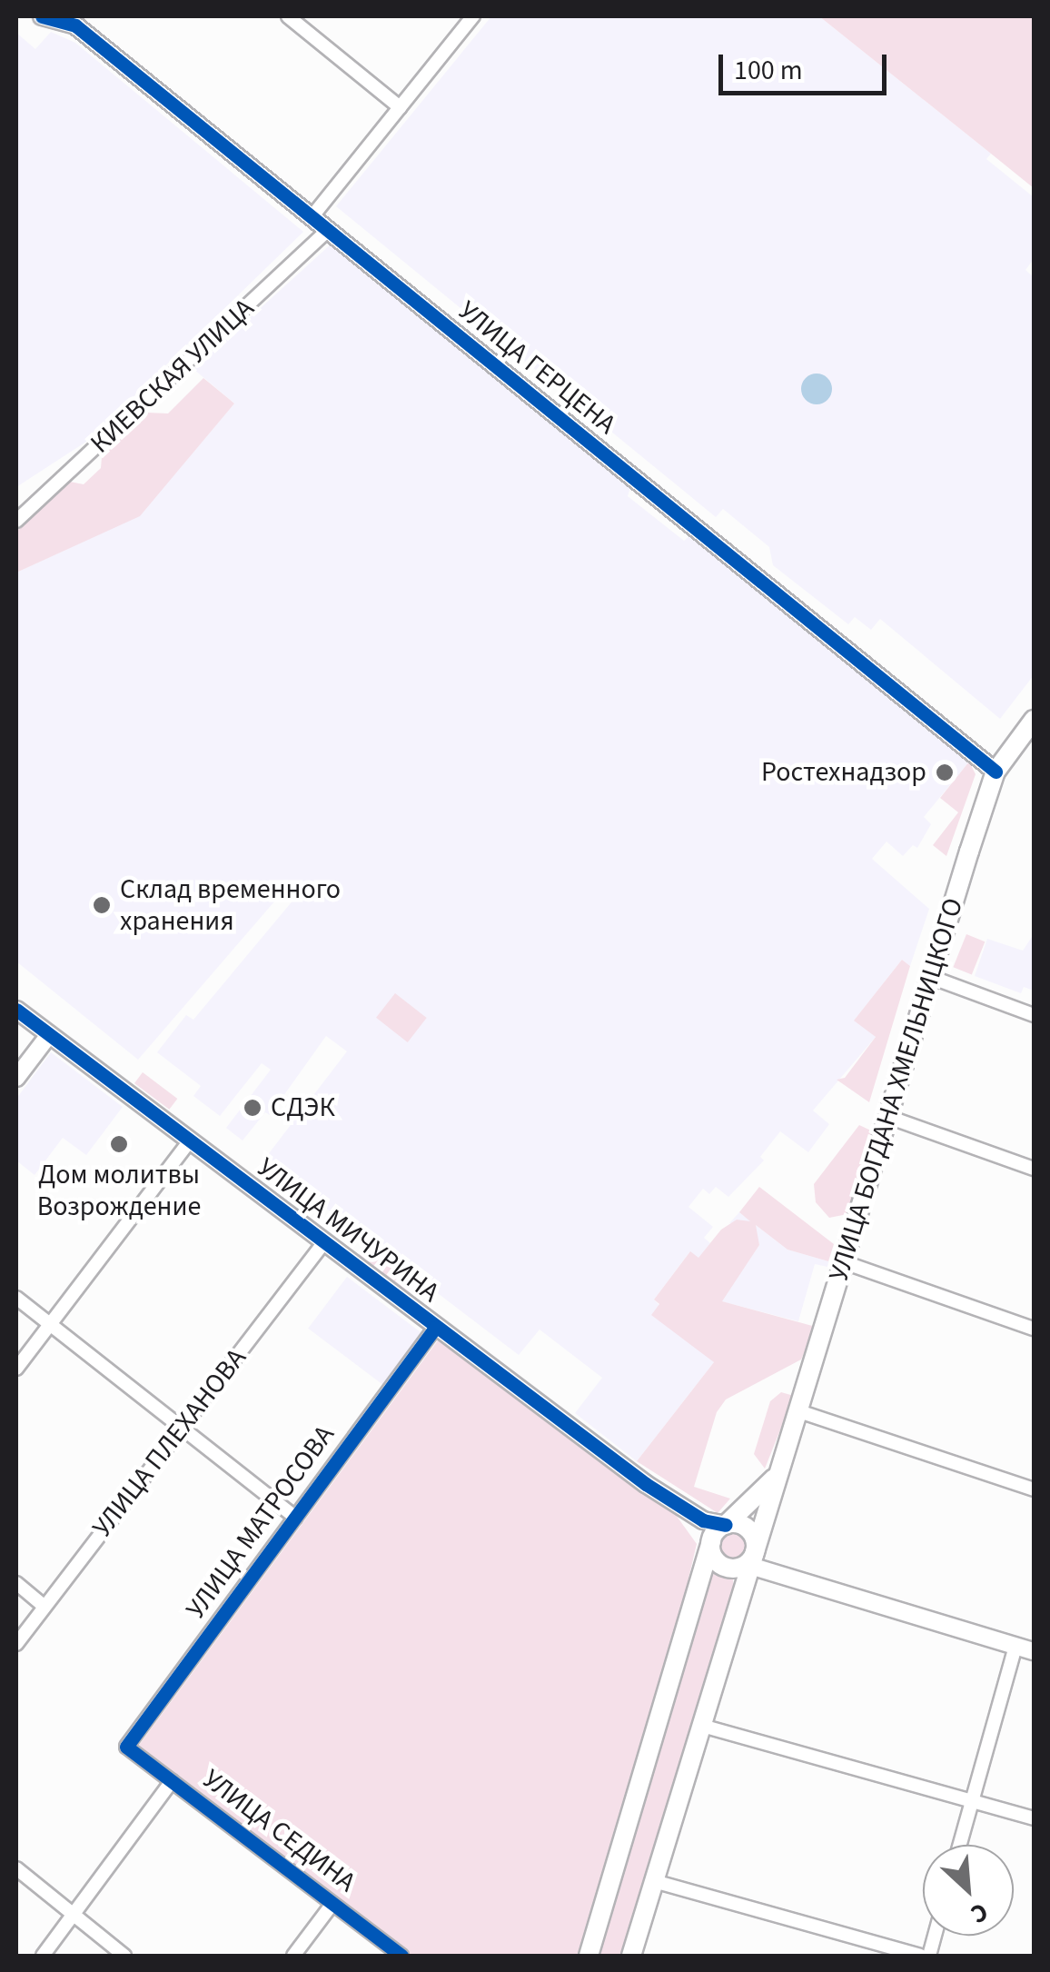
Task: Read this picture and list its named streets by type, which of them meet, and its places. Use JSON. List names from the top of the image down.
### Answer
{
  "streets": {
    "main road": ["УЛИЦА БОГДАНА ХМЕЛЬНИЦКОГО"],
    "street": [
      "УЛИЦА ГЕРЦЕНА",
      "КИЕВСКАЯ УЛИЦА",
      "УЛИЦА МИЧУРИНА",
      "УЛИЦА ПЛЕХАНОВА",
      "УЛИЦА МАТРОСОВА",
      "УЛИЦА СЕДИНА"
    ]
  },
  "crossings": [
    ["УЛИЦА ГЕРЦЕНА", "КИЕВСКАЯ УЛИЦА"],
    ["УЛИЦА ГЕРЦЕНА", "УЛИЦА БОГДАНА ХМЕЛЬНИЦКОГО"],
    ["УЛИЦА БОГДАНА ХМЕЛЬНИЦКОГО", "УЛИЦА МИЧУРИНА"],
    ["УЛИЦА МИЧУРИНА", "УЛИЦА ПЛЕХАНОВА"],
    ["УЛИЦА МИЧУРИНА", "УЛИЦА МАТРОСОВА"],
    ["УЛИЦА МАТРОСОВА", "УЛИЦА СЕДИНА"]
  ],
  "places": [
    "Ростехнадзор",
    "Склад временного хранения",
    "СДЭК",
    "Дом молитвы Возрождение"
  ],
  "scale_bar": "100 m",
  "north": "bottom right"
}
